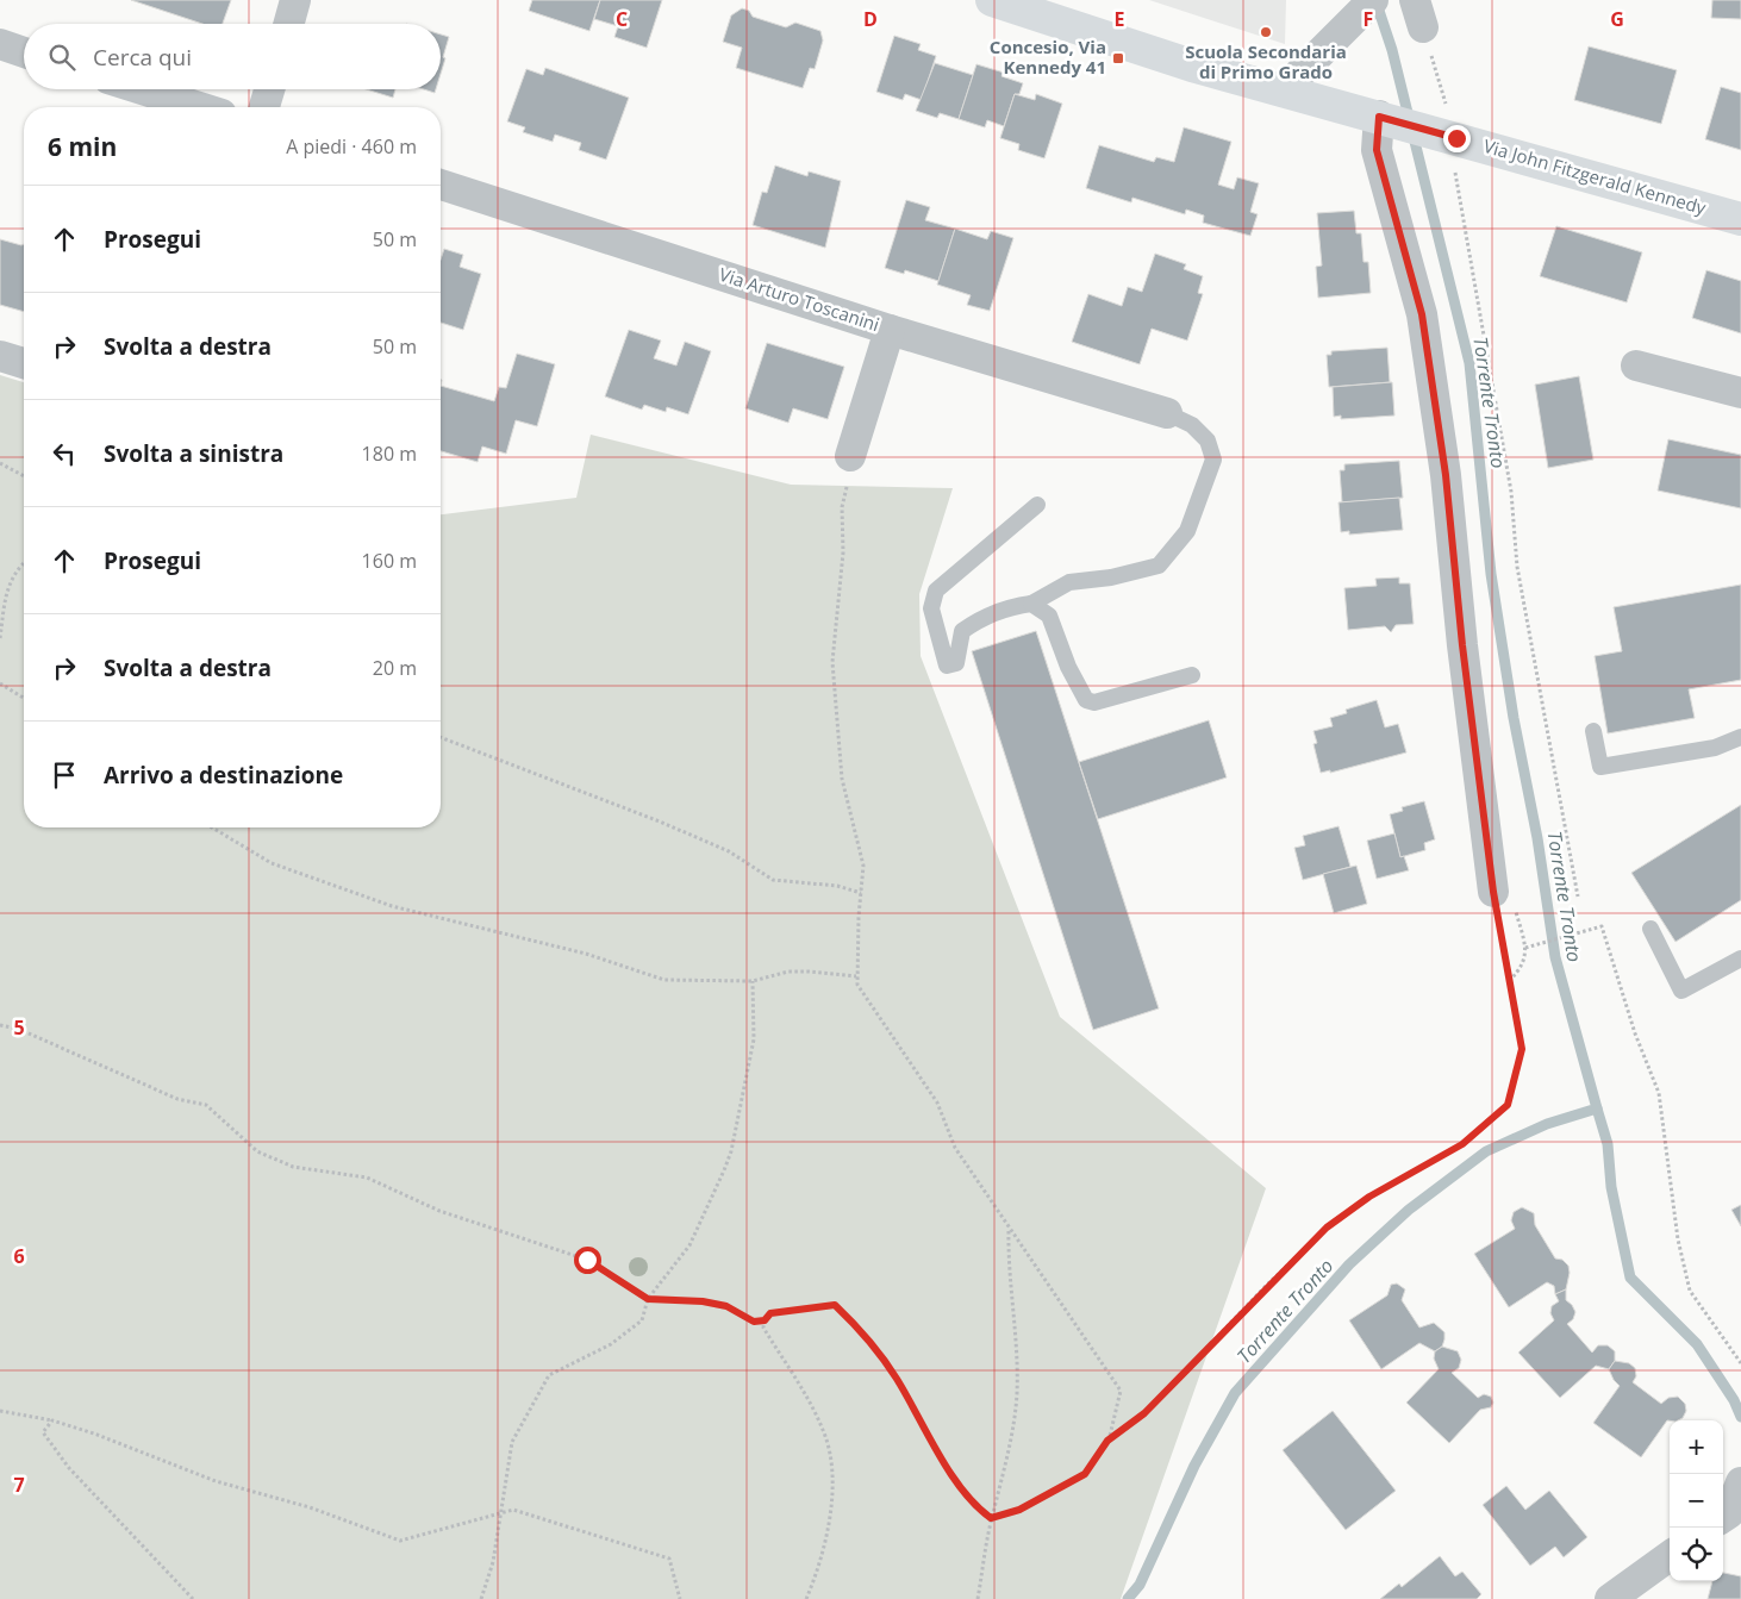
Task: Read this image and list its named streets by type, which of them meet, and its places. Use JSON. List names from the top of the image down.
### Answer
{
  "streets": {
    "street": ["Via John Fitzgerald Kennedy", "Via Arturo Toscanini"]
  },
  "water": ["Torrente Tronto"],
  "places": {
    "other": ["Scuola Secondaria di Primo Grado"],
    "transit": ["Concesio, Via Kennedy 41"]
  },
  "page": {
    "search": "Cerca qui",
    "heading": ["6 min", "A piedi · 460 m"],
    "list": [
      ["Prosegui", "50 m"],
      ["Svolta a destra", "50 m"],
      ["Svolta a sinistra", "180 m"],
      ["Prosegui", "160 m"],
      ["Svolta a destra", "20 m"],
      "Arrivo a destinazione"
    ],
    "map_buttons": ["+", "−"]
  },
  "grid": {
    "columns": [
      "C",
      "D",
      "E",
      "F",
      "G"
    ],
    "rows": ["5", "6", "7"]
  }
}
